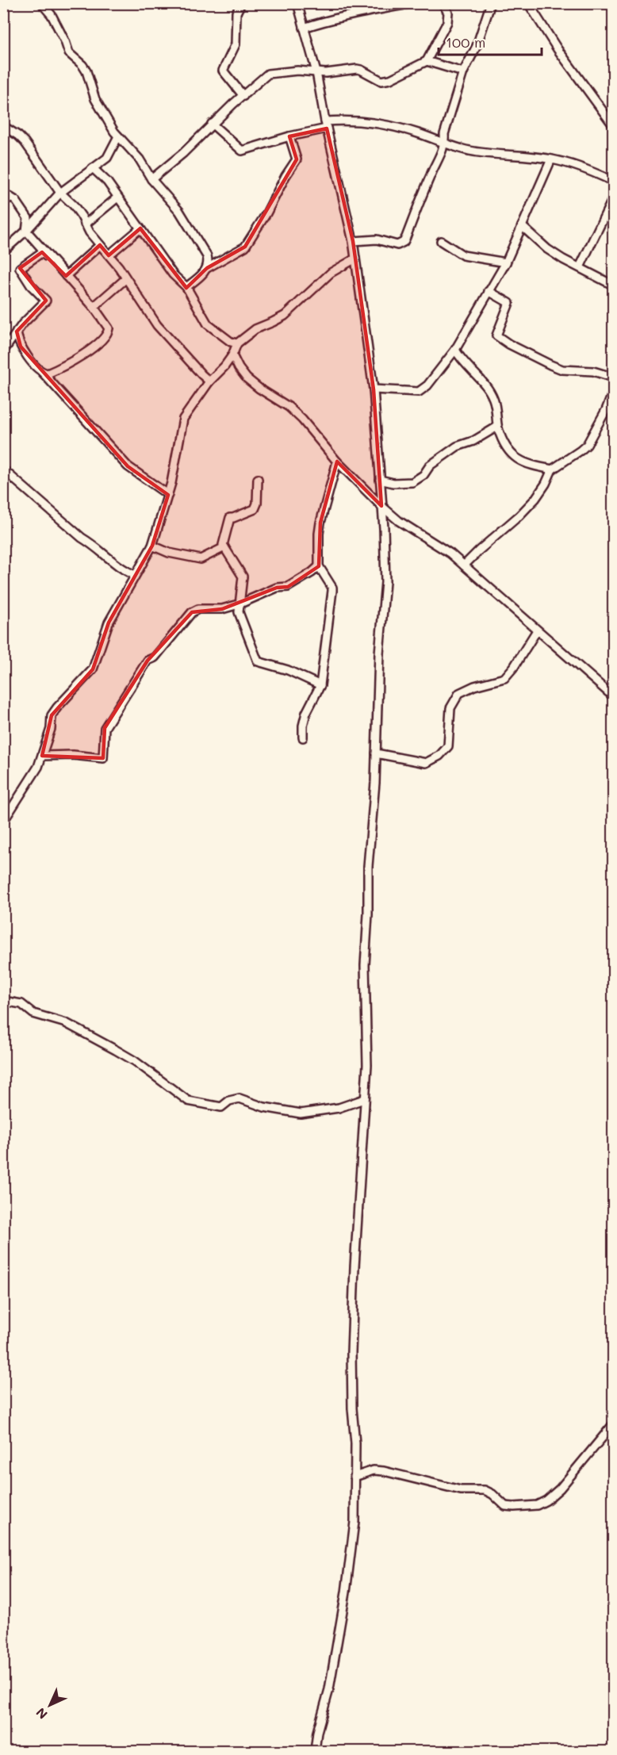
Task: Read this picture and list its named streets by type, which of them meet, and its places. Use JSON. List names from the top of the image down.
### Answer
{
  "scale_bar": "100 m",
  "north": "bottom left"
}
